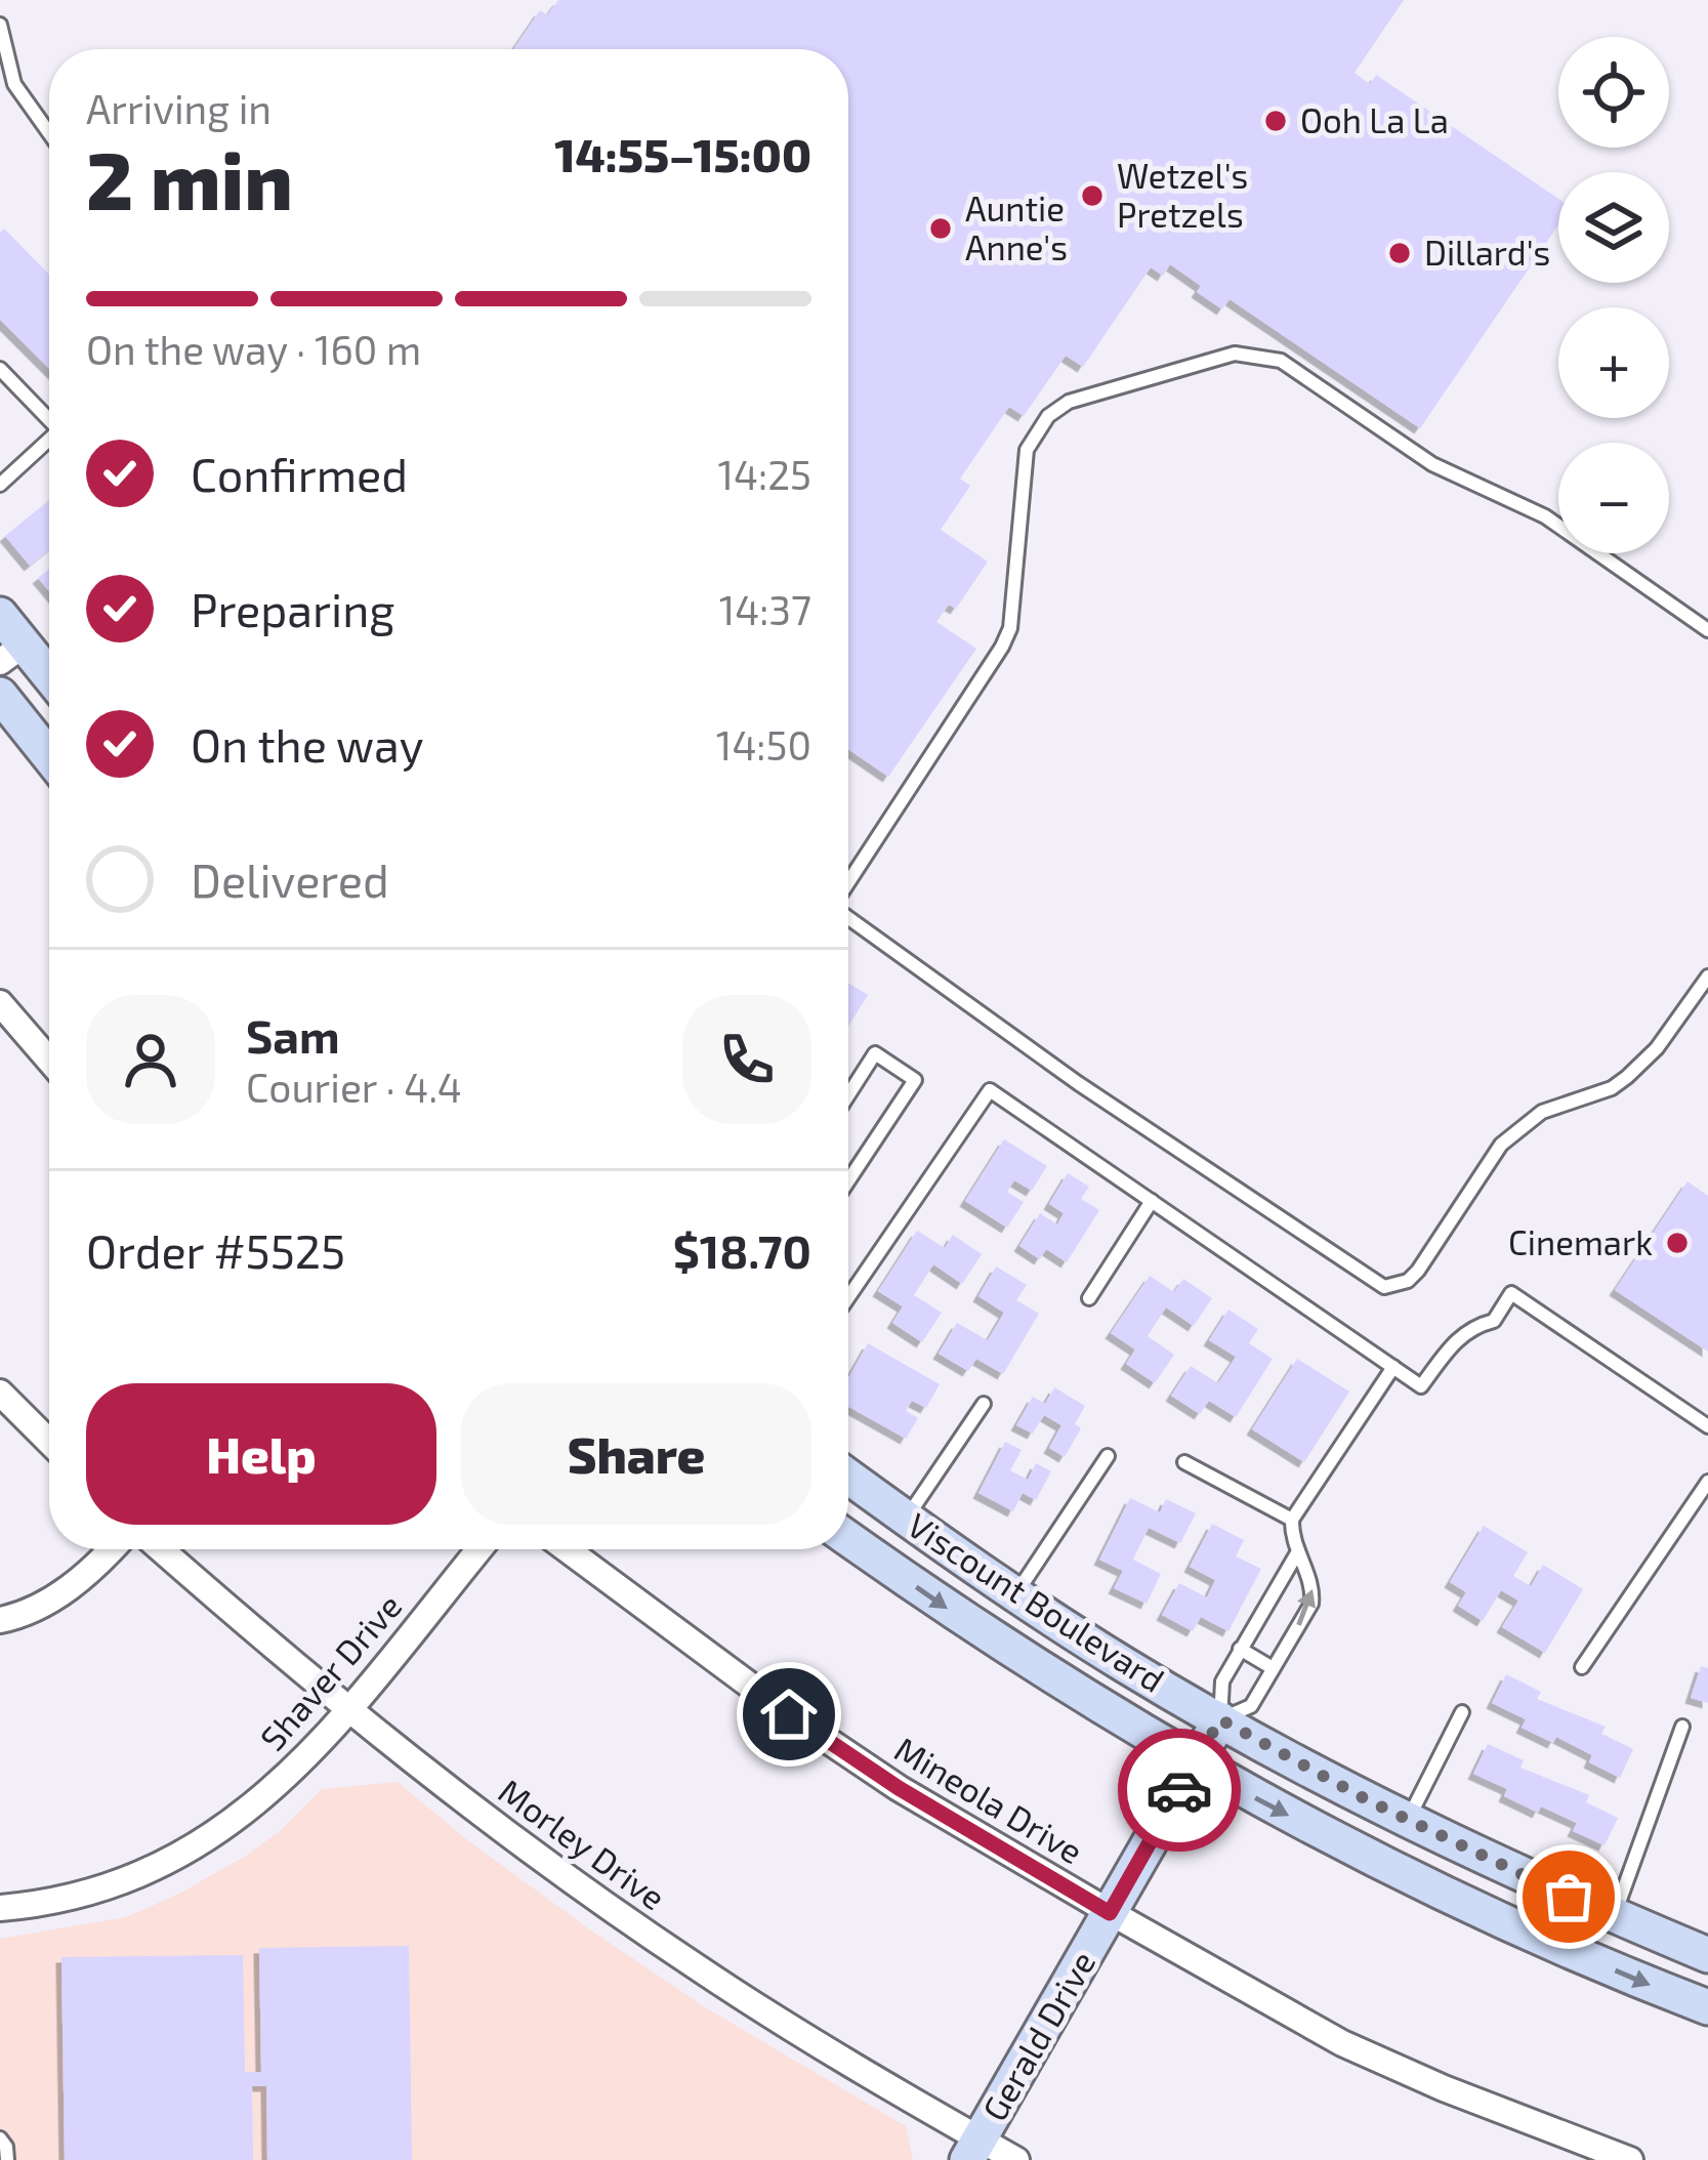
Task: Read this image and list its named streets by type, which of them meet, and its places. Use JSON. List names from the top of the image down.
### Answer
{
  "streets": {
    "main road": ["Viscount Boulevard", "Gerald Drive"],
    "street": ["Shaver Drive", "Mineola Drive", "Morley Drive"]
  },
  "crossings": [
    ["Viscount Boulevard", "Gerald Drive"],
    ["Shaver Drive", "Morley Drive"],
    ["Mineola Drive", "Gerald Drive"],
    ["Morley Drive", "Gerald Drive"]
  ],
  "places": [
    "Ooh La La",
    "Wetzel's Pretzels",
    "Auntie Anne's",
    "Dillard's",
    "Cinemark"
  ],
  "page": {
    "map_buttons": ["+", "−"],
    "heading": ["2 min", "Arriving in", "14:55–15:00"],
    "panel": [
      "Sam",
      "Courier · 4.4",
      "Order #5525",
      "$18.70"
    ],
    "bar": "On the way · 160 m",
    "list": [
      ["Confirmed", "14:25"],
      ["Preparing", "14:37"],
      ["On the way", "14:50"],
      "Delivered"
    ],
    "buttons": ["Help", "Share"]
  }
}
